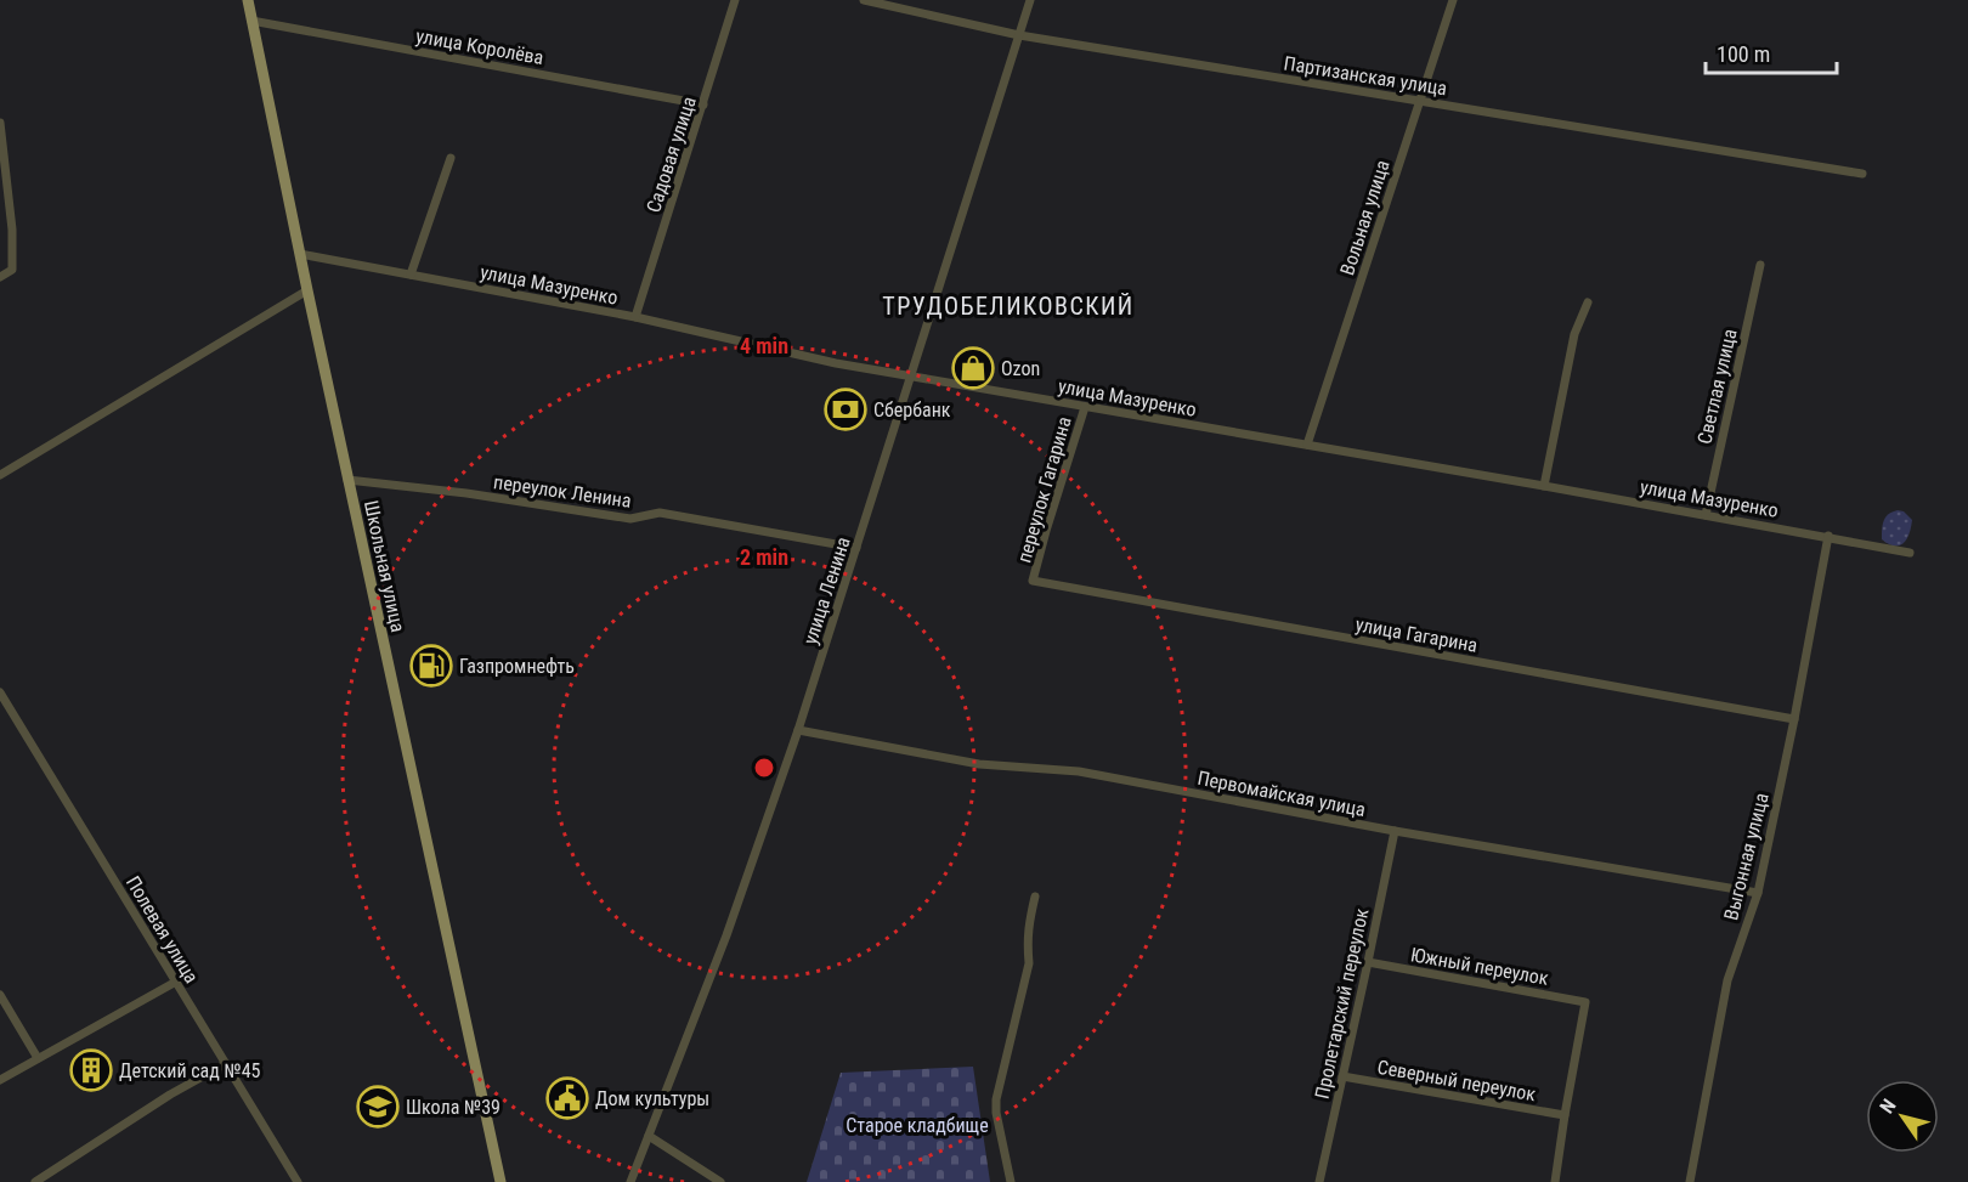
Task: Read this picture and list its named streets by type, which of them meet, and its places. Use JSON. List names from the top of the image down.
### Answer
{
  "streets": {
    "main road": ["Школьная улица"],
    "street": [
      "улица Королёва",
      "Партизанская улица",
      "Садовая улица",
      "Вольная улица",
      "улица Мазуренко",
      "Светлая улица",
      "переулок Гагарина",
      "переулок Ленина",
      "улица Ленина",
      "улица Гагарина",
      "Первомайская улица",
      "Выгонная улица",
      "Полевая улица",
      "Южный переулок",
      "Пролетарский переулок",
      "Северный переулок"
    ]
  },
  "crossings": [
    ["улица Королёва", "Садовая улица"],
    ["улица Королёва", "Школьная улица"],
    ["Партизанская улица", "Вольная улица"],
    ["Партизанская улица", "улица Ленина"],
    ["Садовая улица", "улица Мазуренко"],
    ["Вольная улица", "улица Мазуренко"],
    ["улица Мазуренко", "Светлая улица"],
    ["улица Мазуренко", "переулок Гагарина"],
    ["улица Мазуренко", "Школьная улица"],
    ["улица Мазуренко", "улица Ленина"],
    ["улица Мазуренко", "Выгонная улица"],
    ["переулок Гагарина", "улица Гагарина"],
    ["переулок Ленина", "Школьная улица"],
    ["переулок Ленина", "улица Ленина"],
    ["улица Ленина", "Первомайская улица"],
    ["улица Гагарина", "Выгонная улица"],
    ["Первомайская улица", "Выгонная улица"],
    ["Первомайская улица", "Пролетарский переулок"],
    ["Южный переулок", "Пролетарский переулок"],
    ["Южный переулок", "Северный переулок"],
    ["Пролетарский переулок", "Северный переулок"]
  ],
  "districts": ["ТРУДОБЕЛИКОВСКИЙ"],
  "parks": ["Старое кладбище"],
  "places": {
    "shop": ["Ozon"],
    "bank": ["Сбербанк"],
    "fuel station": ["Газпромнефть"],
    "building": ["Детский сад №45"],
    "public building": ["Дом культуры"],
    "school or university": ["Школа №39"]
  },
  "scale_bar": "100 m",
  "north": "top left",
  "rings": ["4 min", "2 min"]
}
